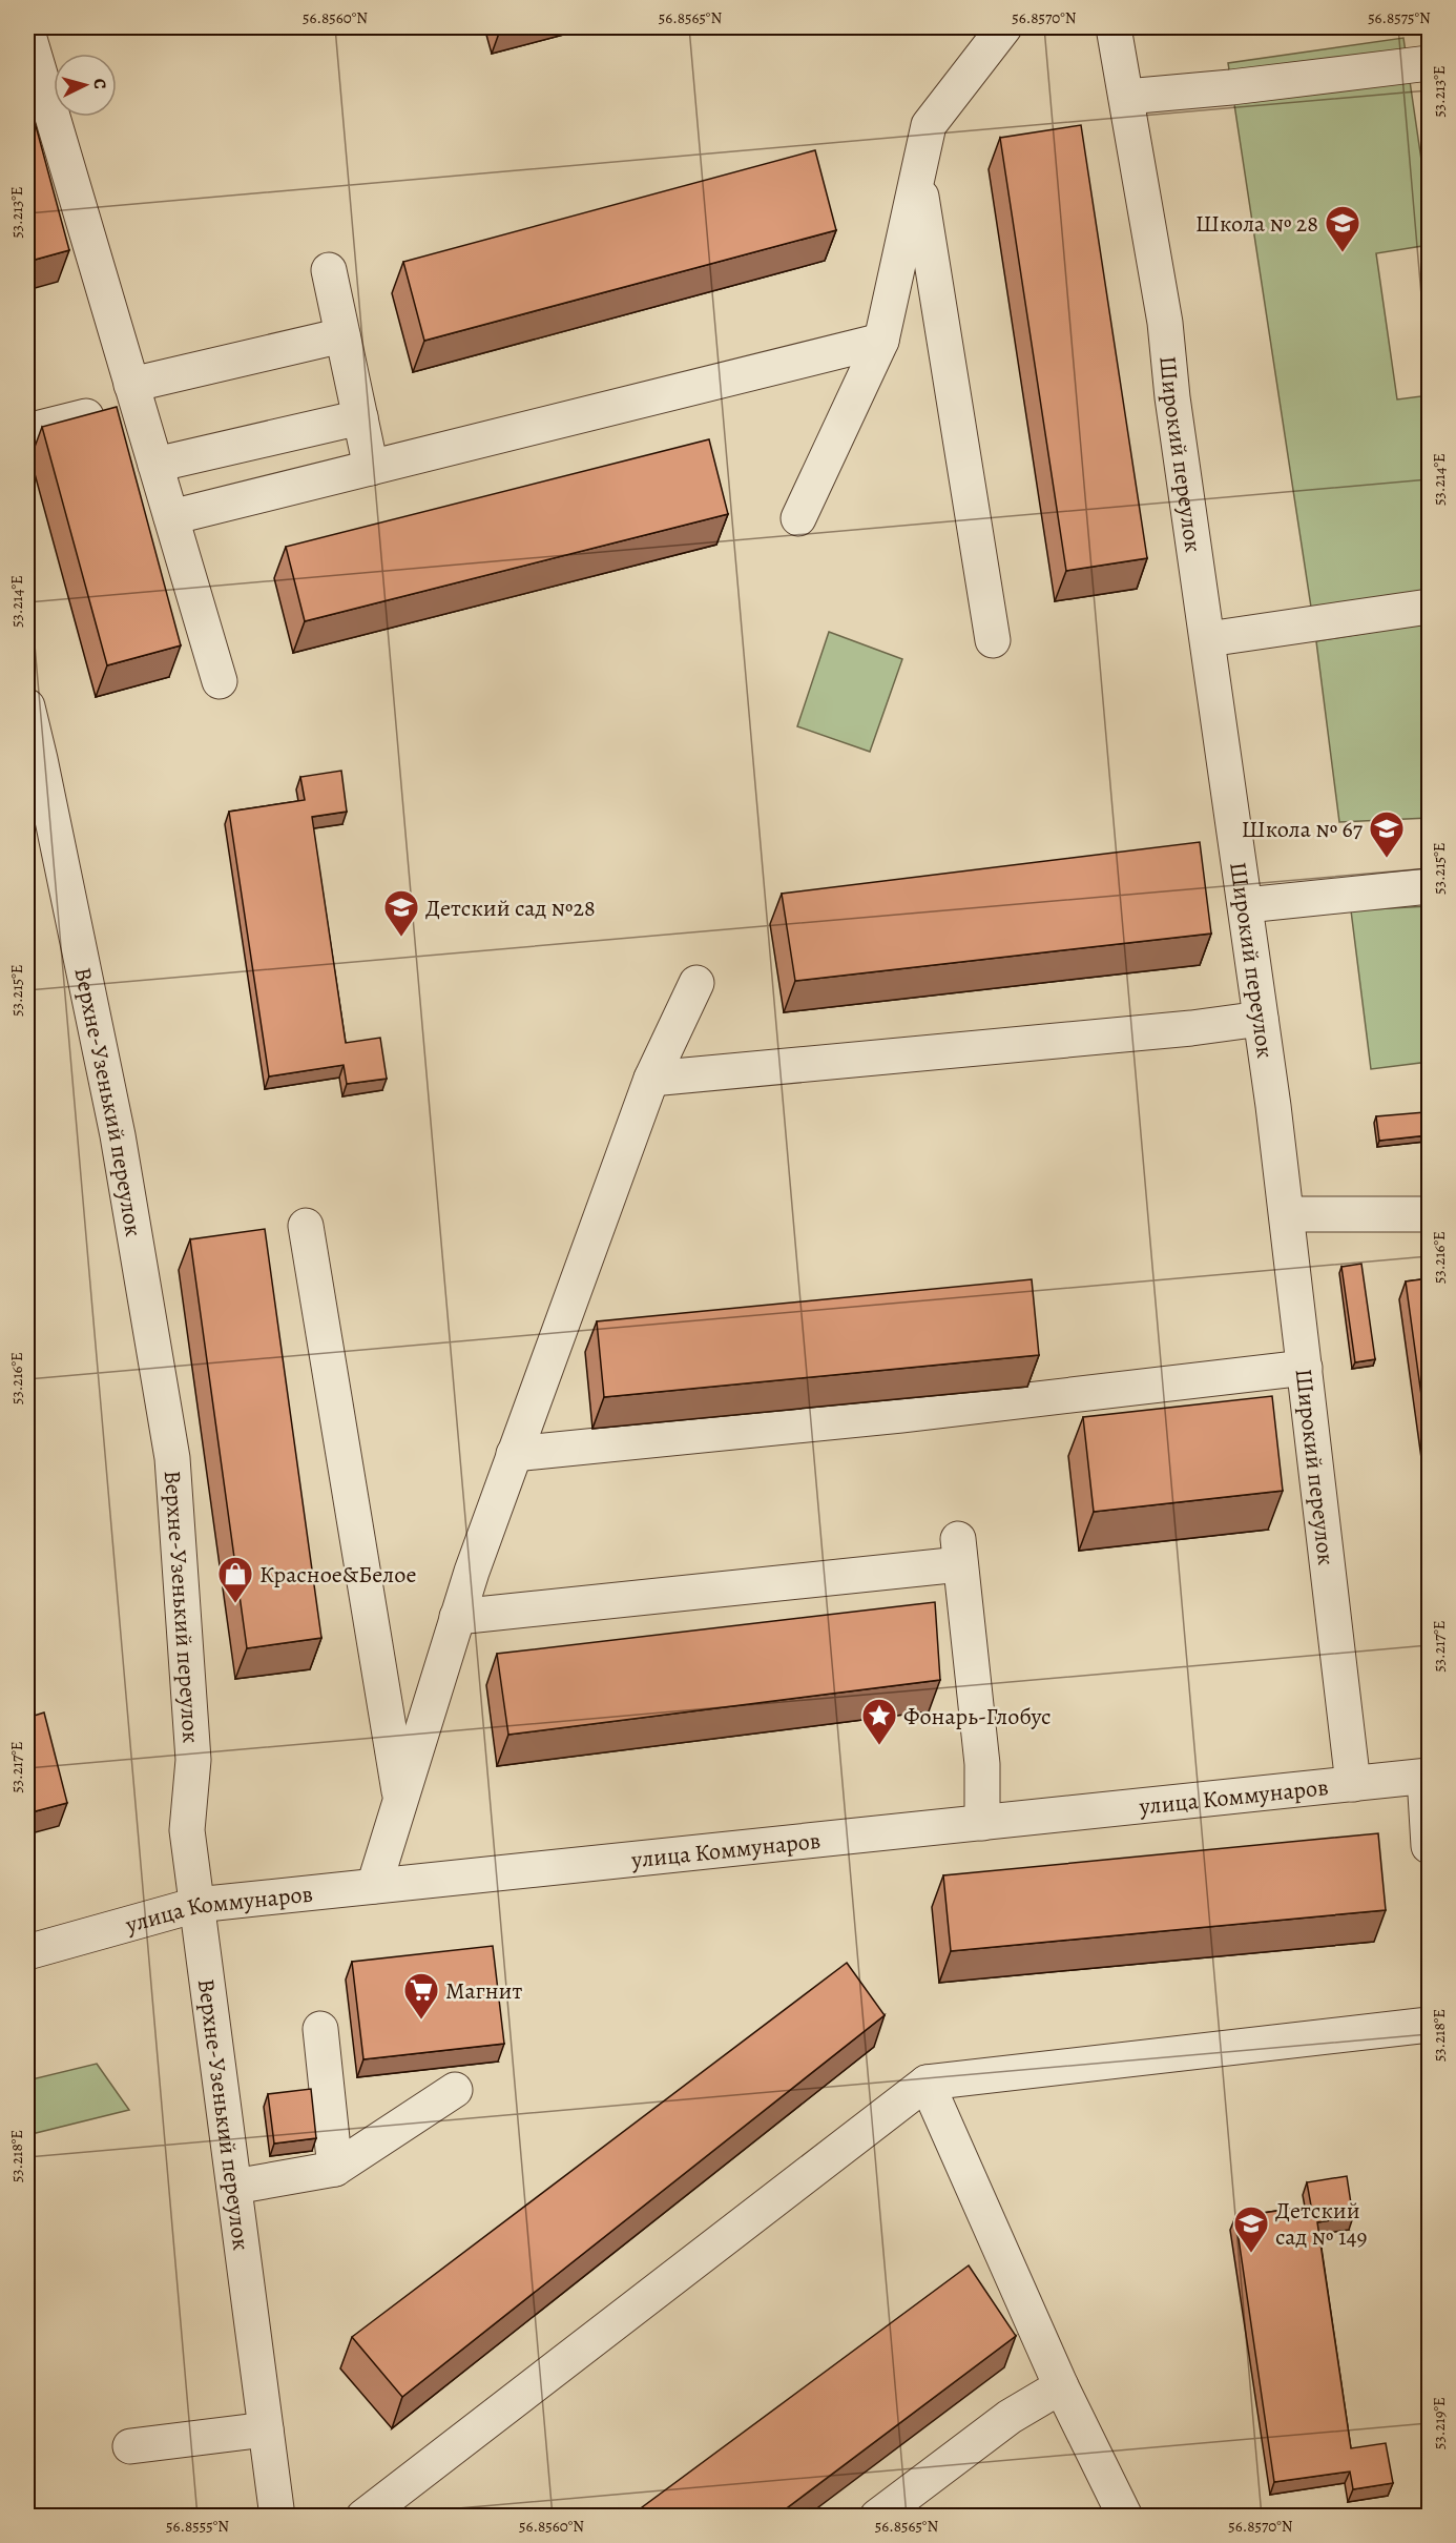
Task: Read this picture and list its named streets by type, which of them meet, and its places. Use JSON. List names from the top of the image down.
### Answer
{
  "streets": {
    "street": ["Широкий переулок", "Верхне-Узенький переулок", "улица Коммунаров"]
  },
  "crossings": [
    ["Широкий переулок", "улица Коммунаров"],
    ["Верхне-Узенький переулок", "улица Коммунаров"]
  ],
  "places": {
    "school or university": [
      "Школа № 28",
      "Школа № 67",
      "Детский сад №28",
      "Детский сад № 149"
    ],
    "shop": ["Красное&Белое"],
    "place": ["Фонарь-Глобус"],
    "supermarket": ["Магнит"]
  },
  "north": "right",
  "coordinates": [
    "56.8560°N",
    "56.8565°N",
    "56.8570°N",
    "56.8575°N",
    "53.213°E",
    "53.214°E",
    "53.215°E",
    "53.216°E",
    "53.217°E",
    "53.218°E",
    "53.219°E",
    "56.8555°N"
  ]
}
